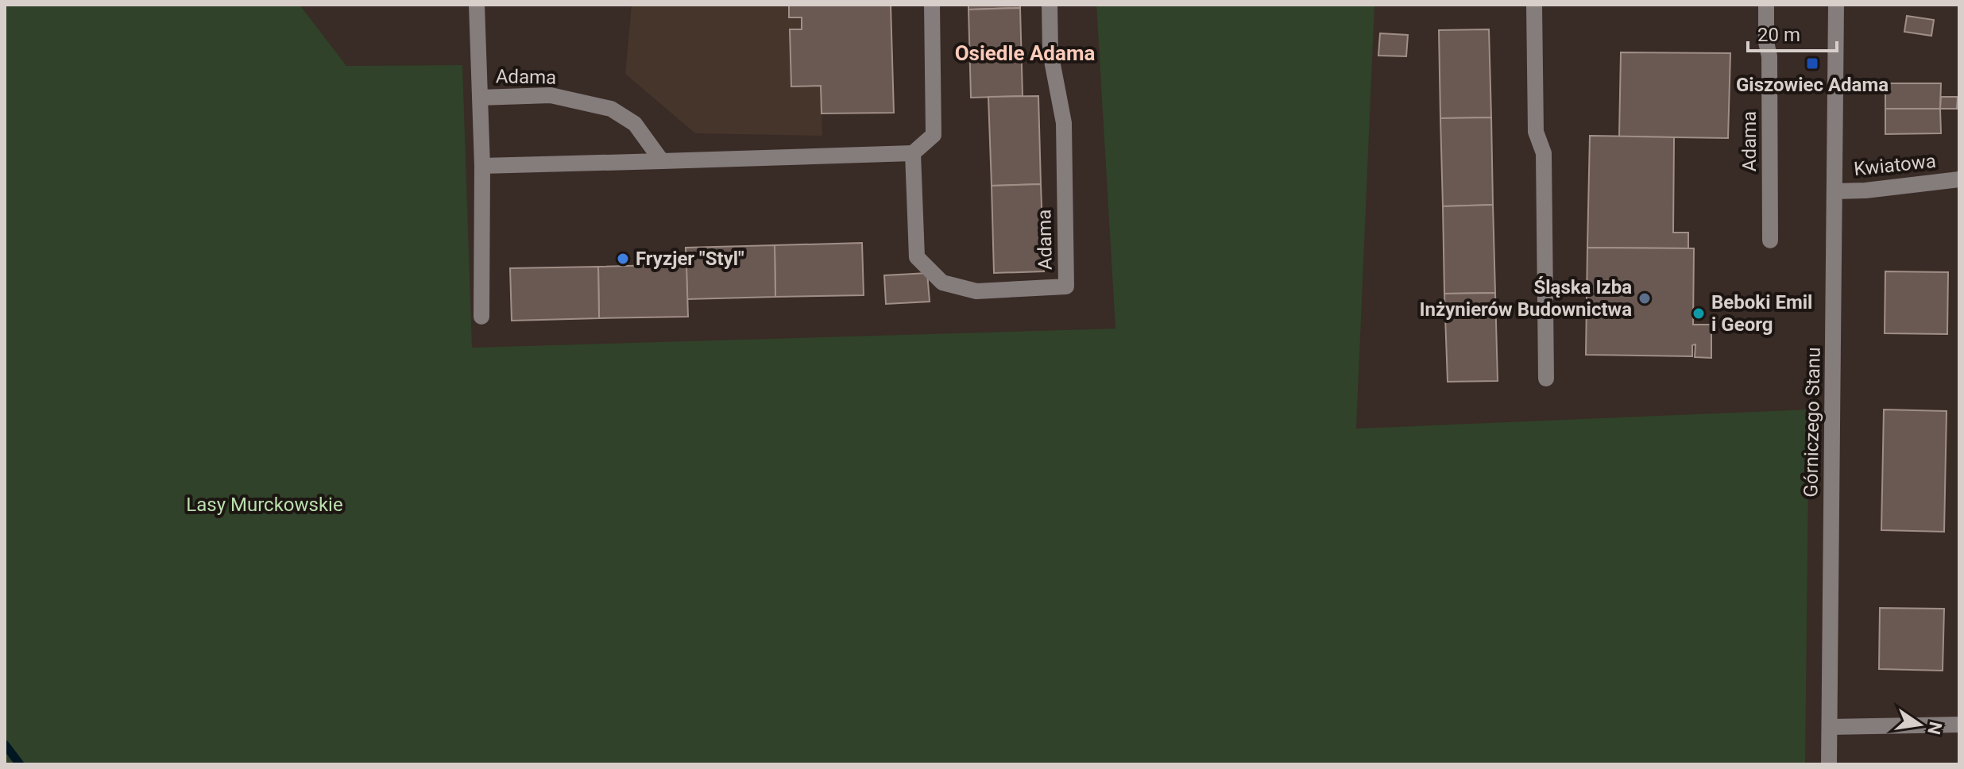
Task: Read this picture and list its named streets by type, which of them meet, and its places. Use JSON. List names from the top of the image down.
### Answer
{
  "streets": {
    "street": ["Adama", "Kwiatowa", "Górniczego Stanu"]
  },
  "crossings": [
    ["Kwiatowa", "Górniczego Stanu"]
  ],
  "districts": ["Osiedle Adama"],
  "parks": ["Lasy Murckowskie"],
  "places": {
    "transit": ["Giszowiec Adama"],
    "other": ["Fryzjer \"Styl\"", "Śląska Izba Inżynierów Budownictwa", "Beboki Emil i Georg"]
  },
  "scale_bar": "20 m",
  "north": "right"
}
